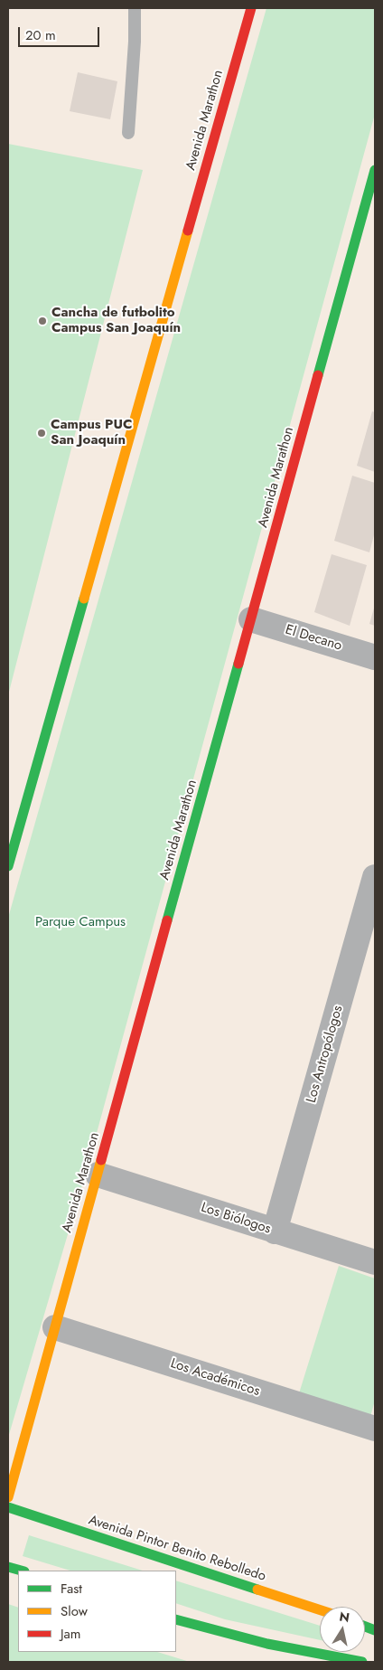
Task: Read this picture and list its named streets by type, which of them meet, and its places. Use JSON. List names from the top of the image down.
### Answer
{
  "streets": {
    "main road": ["Avenida Marathon", "Avenida Pintor Benito Rebolledo"],
    "street": [
      "El Decano",
      "Los Antropólogos",
      "Los Biólogos",
      "Los Académicos"
    ]
  },
  "crossings": [
    ["Avenida Marathon", "El Decano"],
    ["Avenida Marathon", "Los Biólogos"],
    ["Avenida Marathon", "Los Académicos"],
    ["Los Antropólogos", "Los Biólogos"]
  ],
  "parks": ["Parque Campus"],
  "places": ["Cancha de futbolito Campus San Joaquín", "Campus PUC San Joaquín"],
  "legend": ["Fast", "Slow", "Jam"],
  "scale_bar": "20 m",
  "north": "top"
}
